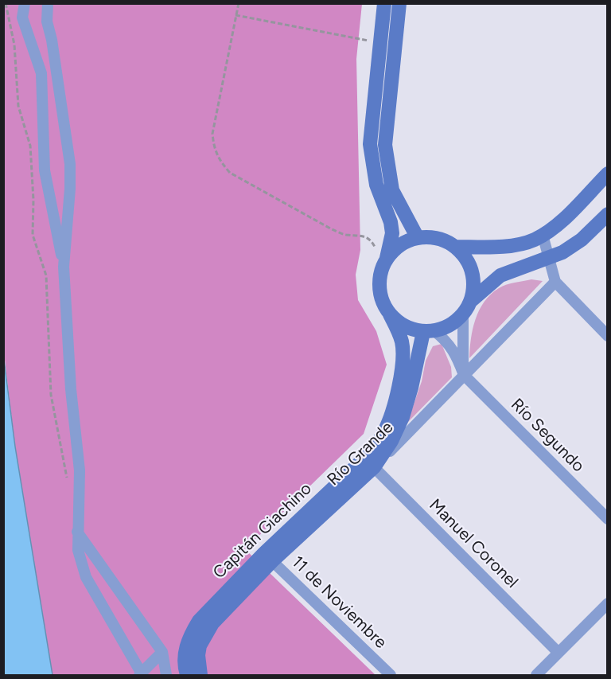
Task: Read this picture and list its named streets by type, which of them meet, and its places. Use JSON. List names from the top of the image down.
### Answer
{
  "streets": {
    "main road": ["Río Grande", "Capitán Giachino"],
    "street": ["Río Segundo", "Manuel Coronel", "11 de Noviembre"]
  },
  "crossings": [
    ["Río Segundo", "Río Grande"],
    ["Río Grande", "Capitán Giachino"],
    ["Río Grande", "Manuel Coronel"],
    ["Río Grande", "11 de Noviembre"],
    ["Capitán Giachino", "11 de Noviembre"]
  ]
}
